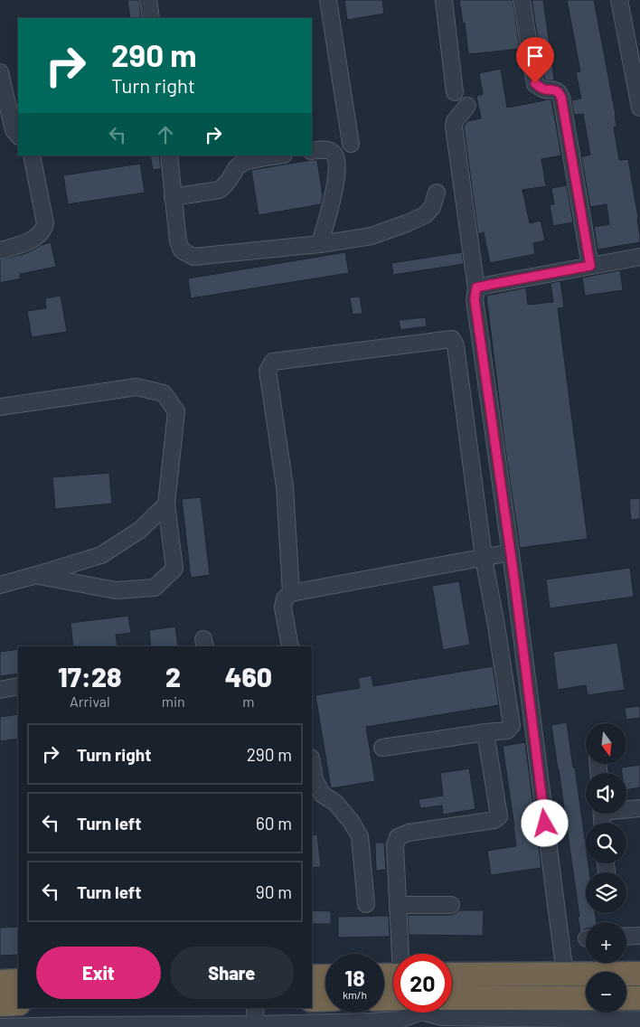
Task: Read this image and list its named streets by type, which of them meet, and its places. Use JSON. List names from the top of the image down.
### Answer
{
  "north": "bottom",
  "page": {
    "turn": ["290 m", "Turn right"],
    "eta": [
      "17:28",
      "Arrival",
      "2",
      "min",
      "460",
      "m"
    ],
    "map_buttons": ["+", "−"],
    "list": [
      {
        "name": "Turn right",
        "value": "290 m"
      },
      {
        "name": "Turn left",
        "value": "60 m"
      },
      {
        "name": "Turn left",
        "value": "90 m"
      }
    ],
    "buttons": ["Exit", "Share"],
    "speed": "18 km/h",
    "limit": "20"
  }
}
